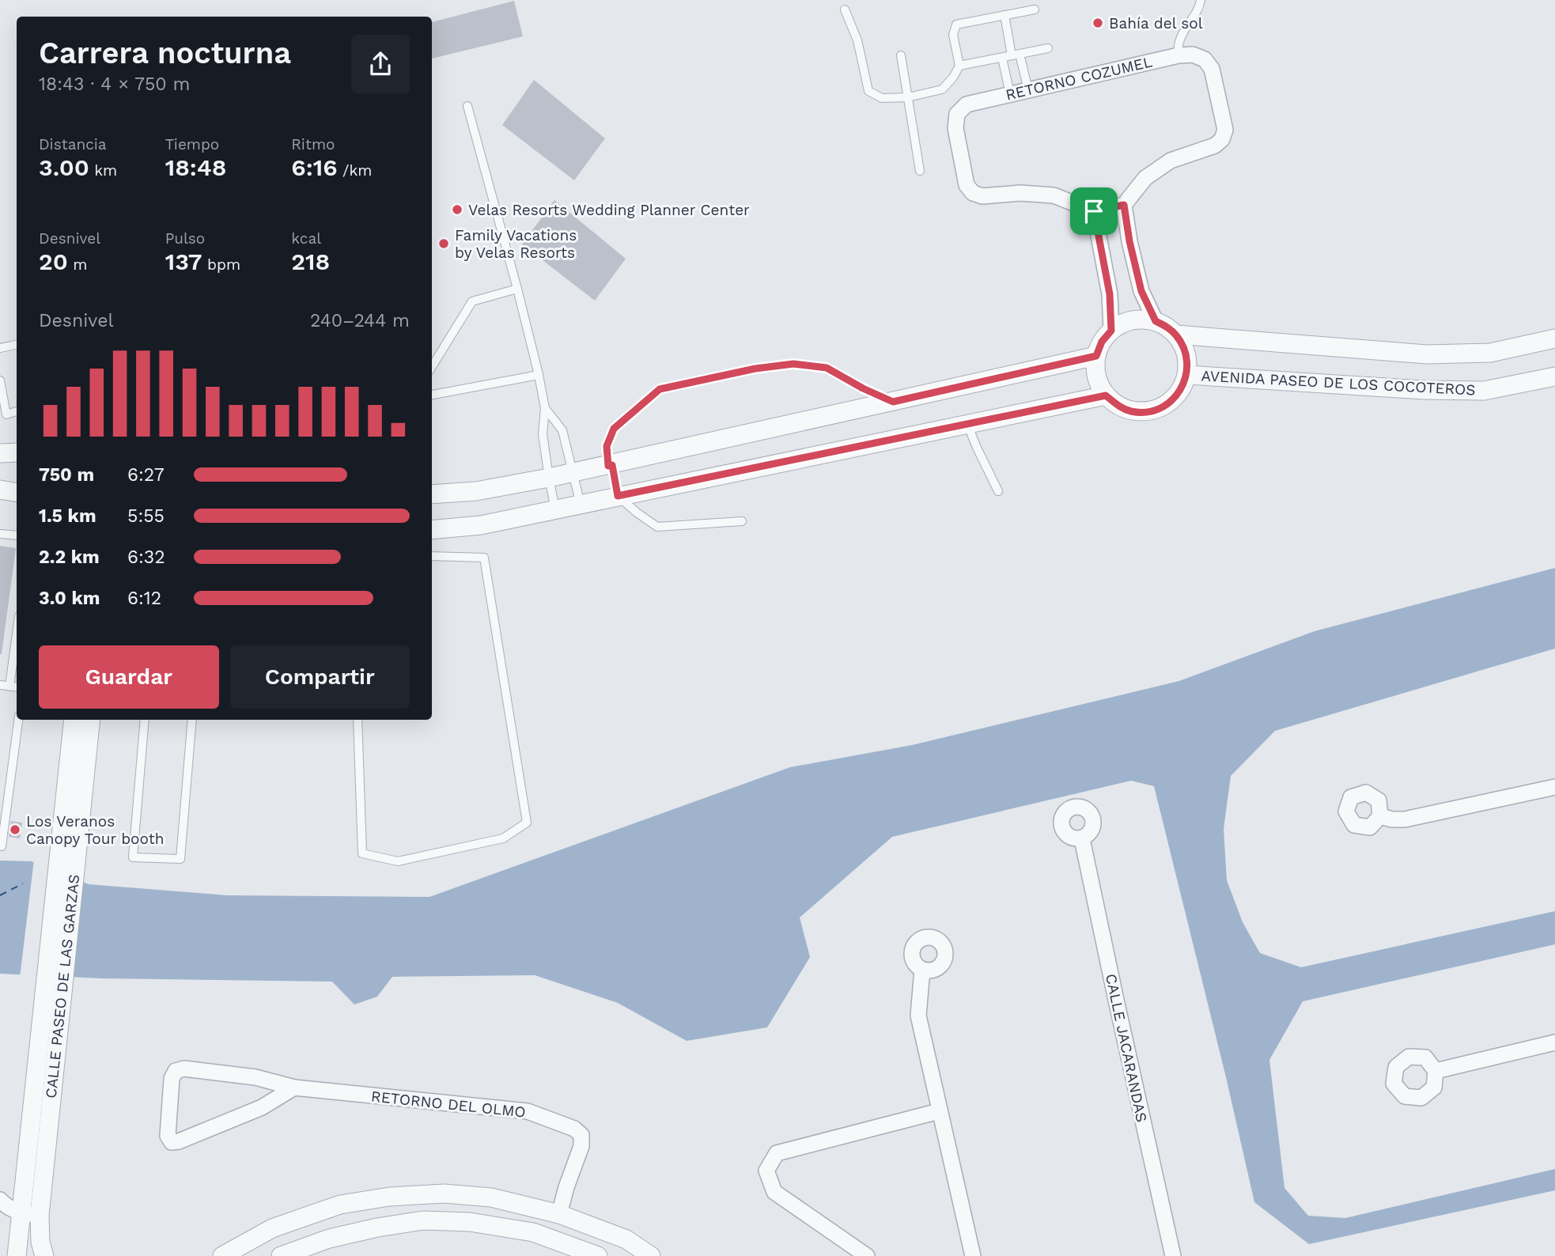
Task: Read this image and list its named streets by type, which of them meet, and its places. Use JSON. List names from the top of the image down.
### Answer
{
  "streets": {
    "street": [
      "RETORNO COZUMEL",
      "AVENIDA PASEO DE LOS COCOTEROS",
      "CALLE PASEO DE LAS GARZAS",
      "CALLE JACARANDAS",
      "RETORNO DEL OLMO"
    ]
  },
  "places": [
    "Bahía del sol",
    "Velas Resorts Wedding Planner Center",
    "Family Vacations by Velas Resorts",
    "Los Veranos Canopy Tour booth"
  ],
  "page": {
    "heading": ["Carrera nocturna", "18:43 · 4 × 750 m"],
    "stats": [
      ["Distancia", "3.00 km"],
      ["Tiempo", "18:48"],
      ["Ritmo", "6:16 /km"],
      ["Desnivel", "20 m"],
      ["Pulso", "137 bpm"],
      ["kcal", "218"]
    ],
    "chart": ["Desnivel", "240–244 m"],
    "list": [
      {
        "name": "750 m",
        "note": "6:27"
      },
      {
        "name": "1.5 km",
        "note": "5:55"
      },
      {
        "name": "2.2 km",
        "note": "6:32"
      },
      {
        "name": "3.0 km",
        "note": "6:12"
      }
    ],
    "buttons": ["Guardar", "Compartir"]
  }
}
